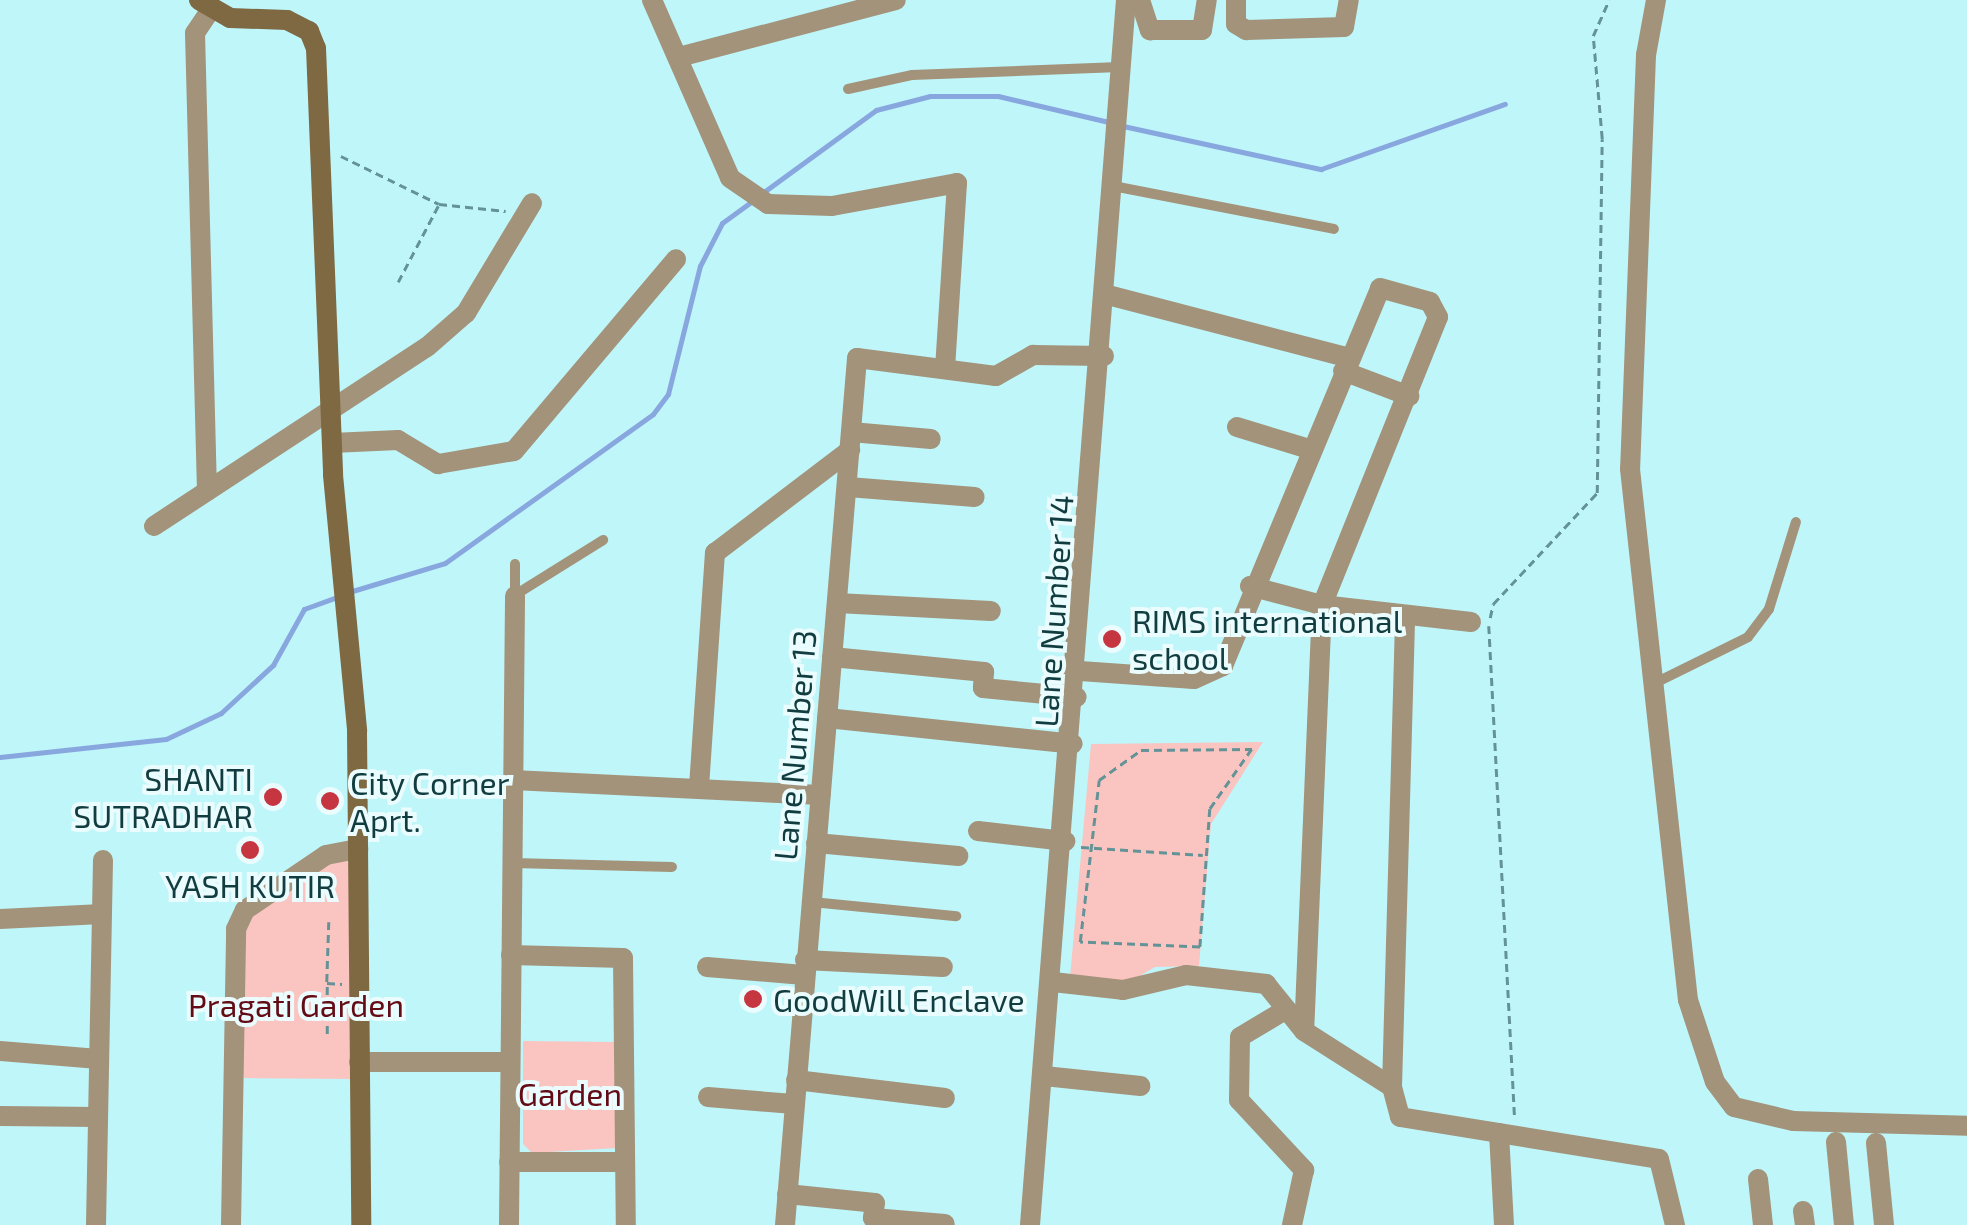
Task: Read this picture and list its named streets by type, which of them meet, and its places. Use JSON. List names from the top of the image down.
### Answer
{
  "streets": {
    "street": ["Lane Number 14", "Lane Number 13"]
  },
  "parks": ["Pragati Garden", "Garden"],
  "places": [
    "RIMS international school",
    "SHANTI SUTRADHAR",
    "City Corner Aprt.",
    "YASH KUTIR",
    "GoodWill Enclave"
  ]
}
